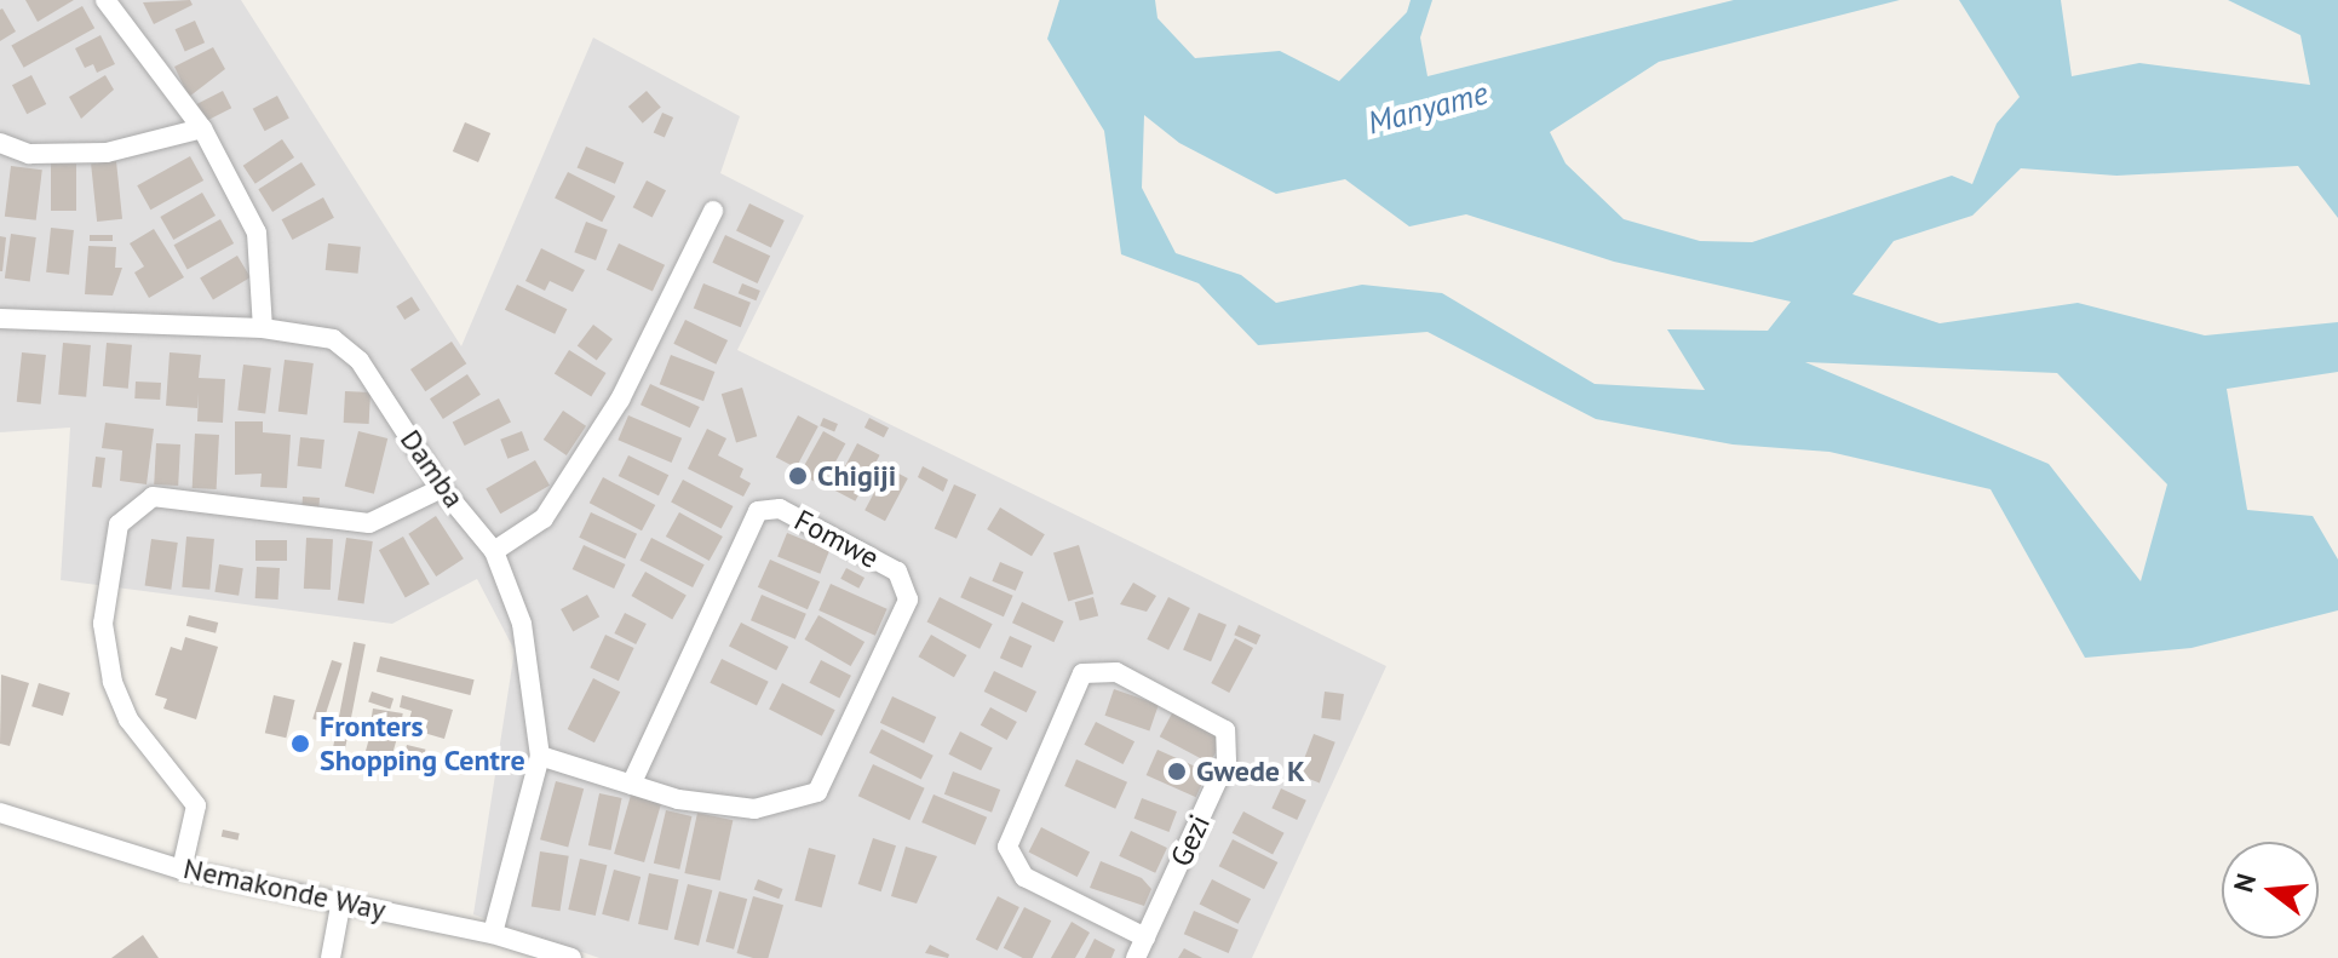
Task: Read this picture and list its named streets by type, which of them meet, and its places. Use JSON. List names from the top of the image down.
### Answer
{
  "streets": {
    "street": [
      "Damba",
      "Fomwe",
      "Gezi",
      "Nemakonde Way"
    ]
  },
  "crossings": [
    ["Damba", "Fomwe"],
    ["Damba", "Nemakonde Way"]
  ],
  "water": ["Manyame"],
  "places": ["Chigiji", "Fronters Shopping Centre", "Gwede K"],
  "north": "left"
}
